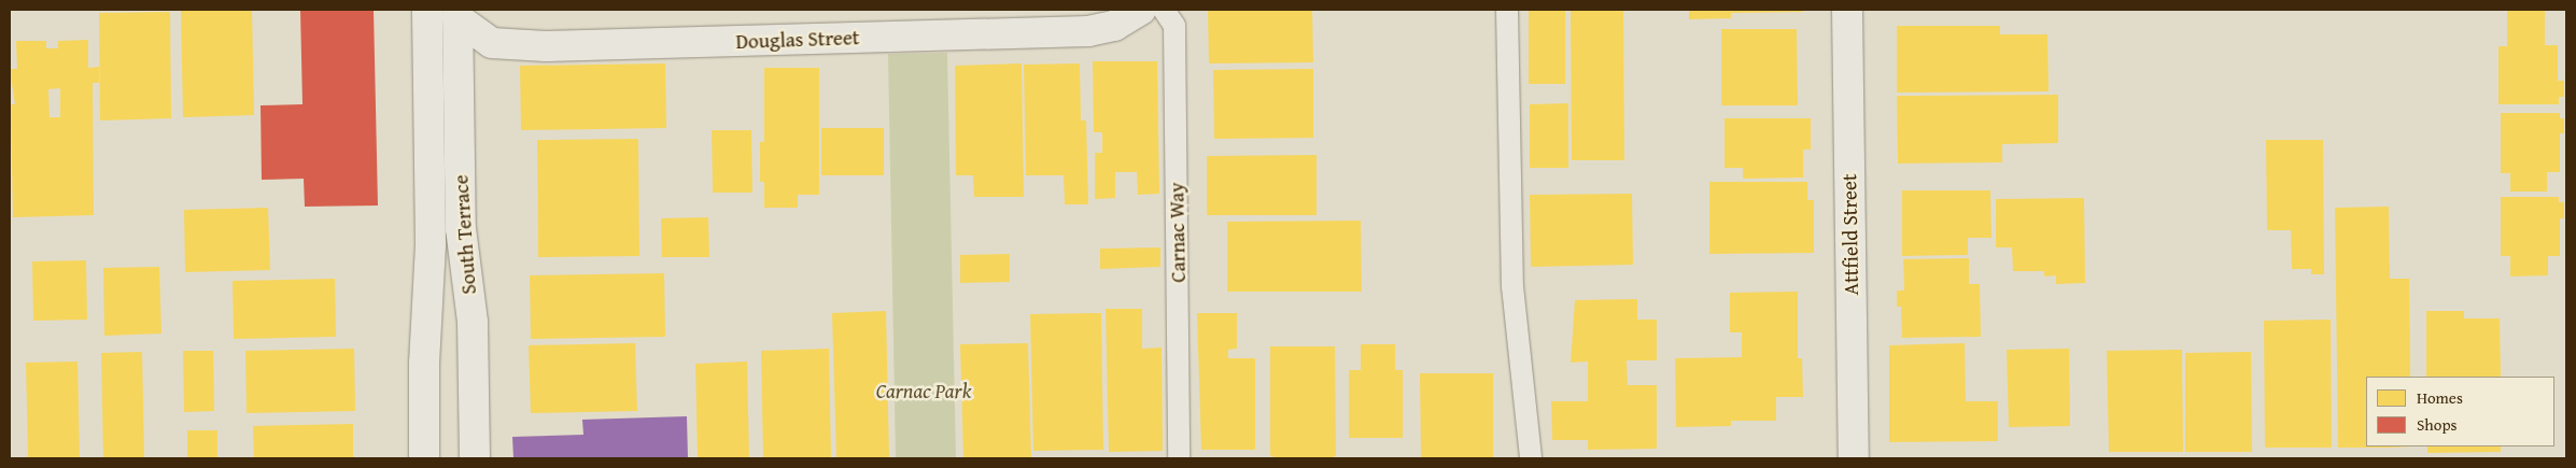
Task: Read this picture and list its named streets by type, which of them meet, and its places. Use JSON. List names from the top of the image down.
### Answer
{
  "streets": {
    "street": ["Douglas Street", "South Terrace", "Attfield Street"],
    "lane": ["Carnac Way"]
  },
  "crossings": [
    ["Douglas Street", "South Terrace"]
  ],
  "parks": ["Carnac Park"],
  "legend": ["Homes", "Shops"]
}
